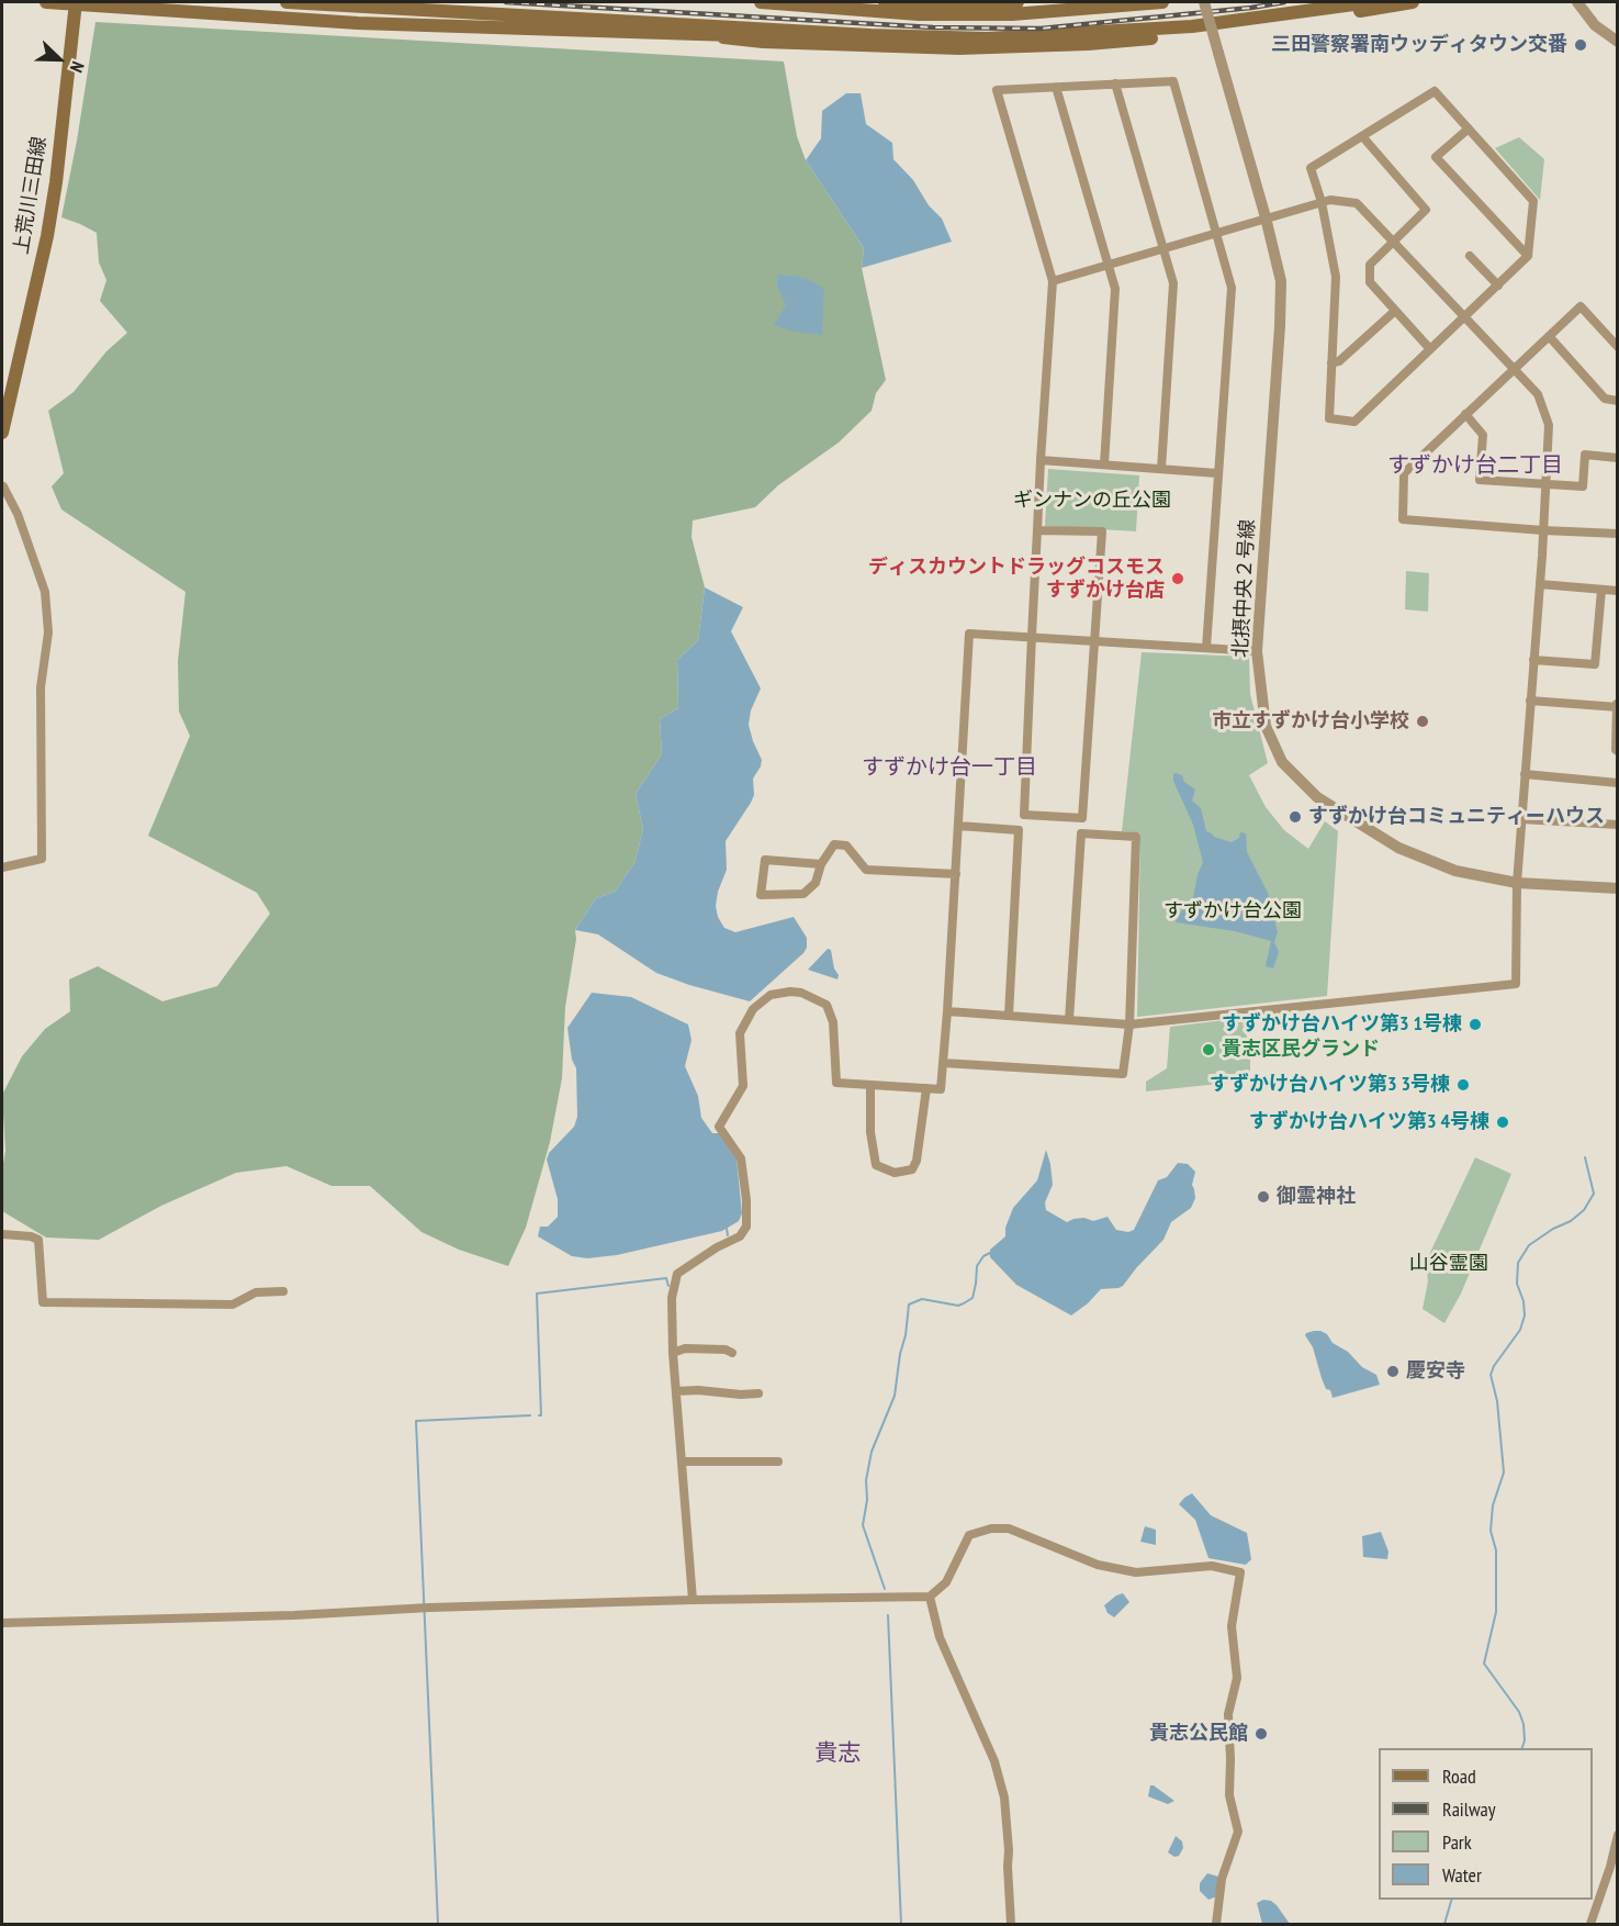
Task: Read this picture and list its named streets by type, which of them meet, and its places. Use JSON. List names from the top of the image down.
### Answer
{
  "streets": {
    "main road": ["上荒川三田線"],
    "street": ["北摂中央２号線"]
  },
  "districts": ["すずかけ台二丁目", "すずかけ台一丁目", "貴志"],
  "parks": ["ギンナンの丘公園", "すずかけ台公園", "山谷霊園"],
  "places": [
    "三田警察署南ウッディタウン交番",
    "ディスカウントドラッグコスモス すずかけ台店",
    "市立すずかけ台小学校",
    "すずかけ台コミュニティーハウス",
    "すずかけ台ハイツ第3 1号棟",
    "貴志区民グランド",
    "すずかけ台ハイツ第3 3号棟",
    "すずかけ台ハイツ第3 4号棟",
    "御霊神社",
    "慶安寺",
    "貴志公民館"
  ],
  "legend": [
    "Road",
    "Railway",
    "Park",
    "Water"
  ],
  "north": "bottom right"
}
